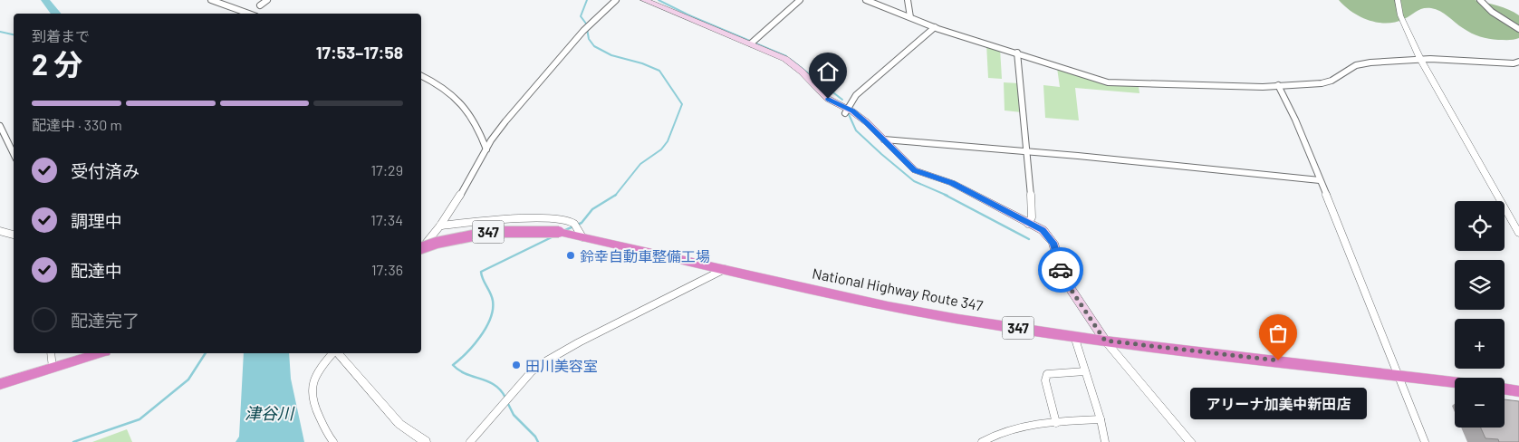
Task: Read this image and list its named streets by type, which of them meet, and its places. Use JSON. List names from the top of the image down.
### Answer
{
  "streets": {
    "highway": ["347", "National Highway Route 347"]
  },
  "water": ["津谷川"],
  "places": ["鈴幸自動車整備工場", "アリーナ加美中新田店", "田川美容室"],
  "page": {
    "heading": ["2 分", "到着まで", "17:53–17:58"],
    "bar": "配達中 · 330 m",
    "list": [
      ["受付済み", "17:29"],
      ["調理中", "17:34"],
      ["配達中", "17:36"],
      "配達完了"
    ],
    "map_buttons": ["+", "−"],
    "bubble": "アリーナ加美中新田店"
  }
}
